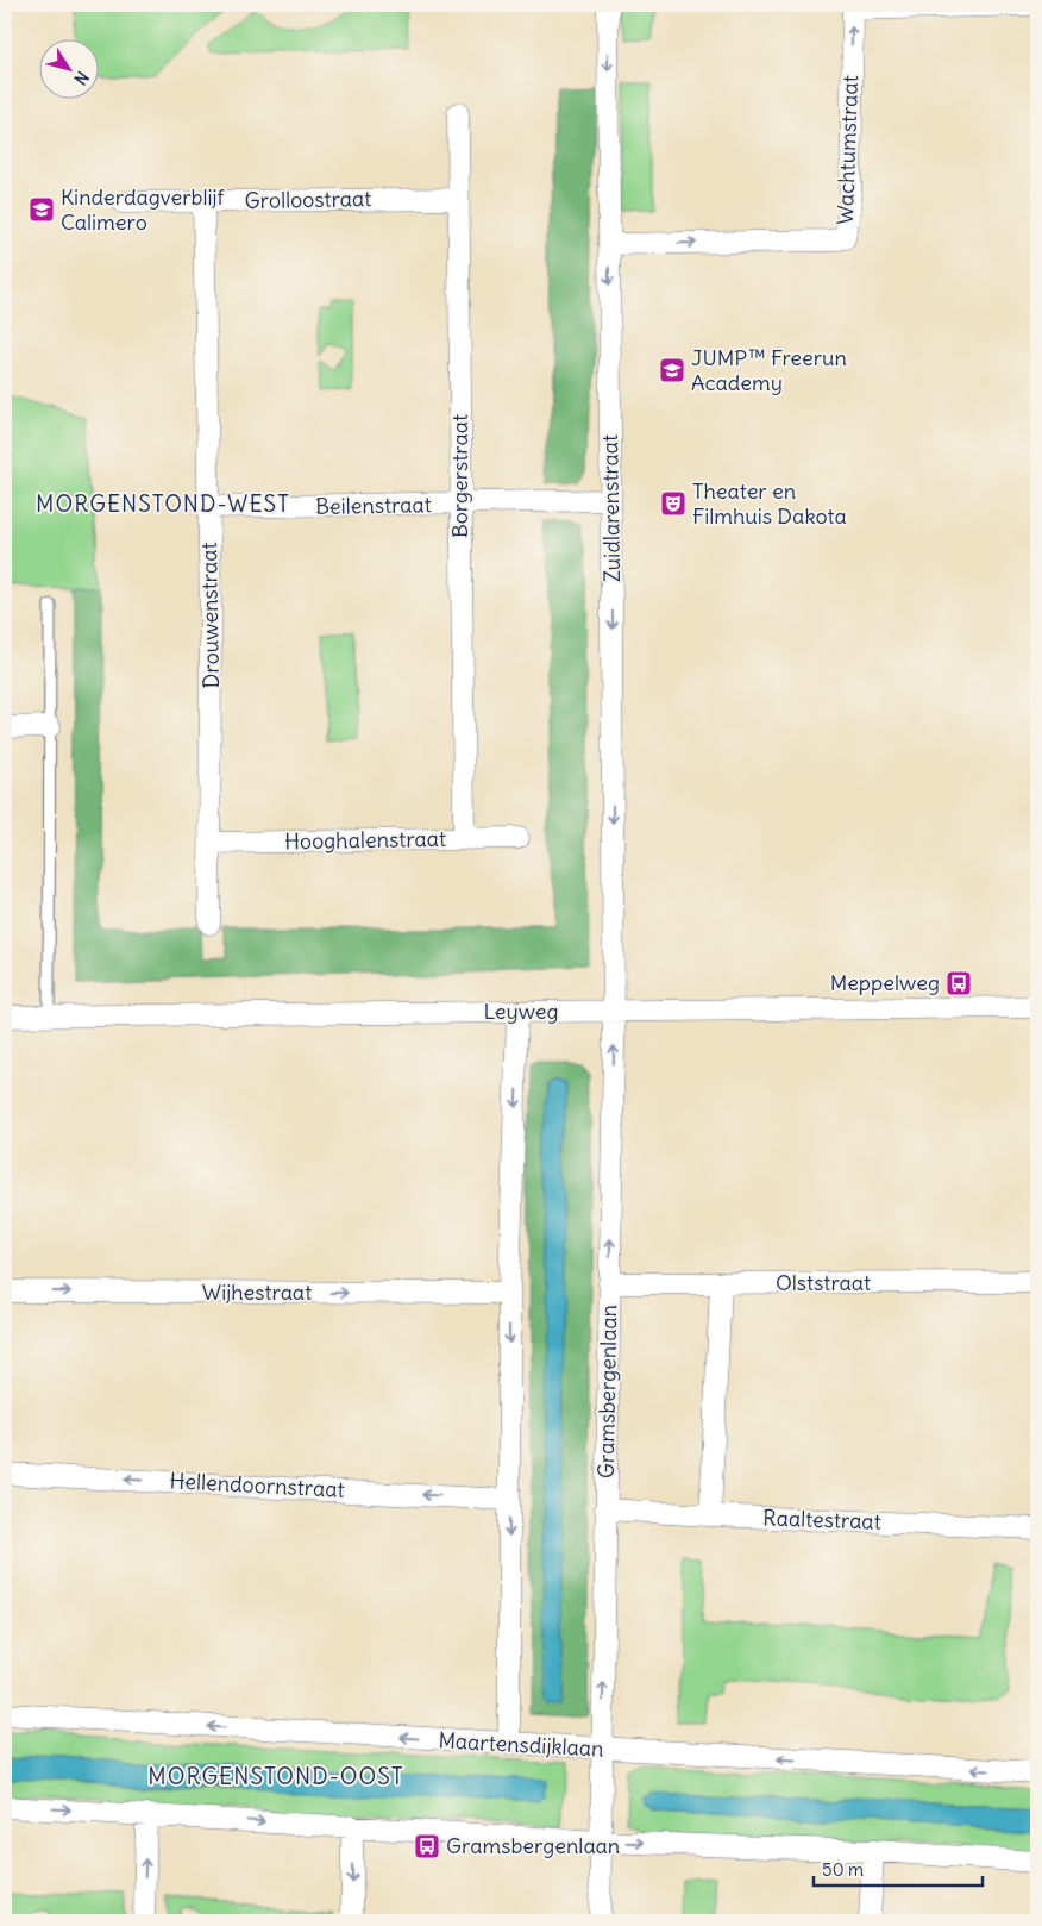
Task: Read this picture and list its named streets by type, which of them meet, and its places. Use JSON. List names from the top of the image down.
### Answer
{
  "streets": {
    "street": [
      "Wachtumstraat",
      "Grolloostraat",
      "Borgerstraat",
      "Beilenstraat",
      "Zuidlarenstraat",
      "Drouwenstraat",
      "Hooghalenstraat",
      "Leyweg",
      "Olststraat",
      "Wijhestraat",
      "Gramsbergenlaan",
      "Hellendoornstraat",
      "Raaltestraat",
      "Maartensdijklaan"
    ]
  },
  "crossings": [
    ["Wachtumstraat", "Zuidlarenstraat"],
    ["Grolloostraat", "Borgerstraat"],
    ["Grolloostraat", "Drouwenstraat"],
    ["Borgerstraat", "Beilenstraat"],
    ["Borgerstraat", "Hooghalenstraat"],
    ["Beilenstraat", "Zuidlarenstraat"],
    ["Beilenstraat", "Drouwenstraat"],
    ["Zuidlarenstraat", "Leyweg"],
    ["Zuidlarenstraat", "Gramsbergenlaan"],
    ["Drouwenstraat", "Hooghalenstraat"],
    ["Leyweg", "Gramsbergenlaan"],
    ["Olststraat", "Gramsbergenlaan"],
    ["Gramsbergenlaan", "Raaltestraat"],
    ["Gramsbergenlaan", "Maartensdijklaan"]
  ],
  "one_way": ["Zuidlarenstraat", "Wijhestraat", "Hellendoornstraat"],
  "districts": ["MORGENSTOND-WEST", "MORGENSTOND-OOST"],
  "places": {
    "school or university": ["Kinderdagverblijf Calimero", "JUMP™ Freerun Academy"],
    "theatre": ["Theater en Filmhuis Dakota"],
    "bus stop": ["Meppelweg", "Gramsbergenlaan"]
  },
  "scale_bar": "50 m",
  "north": "bottom right"
}
